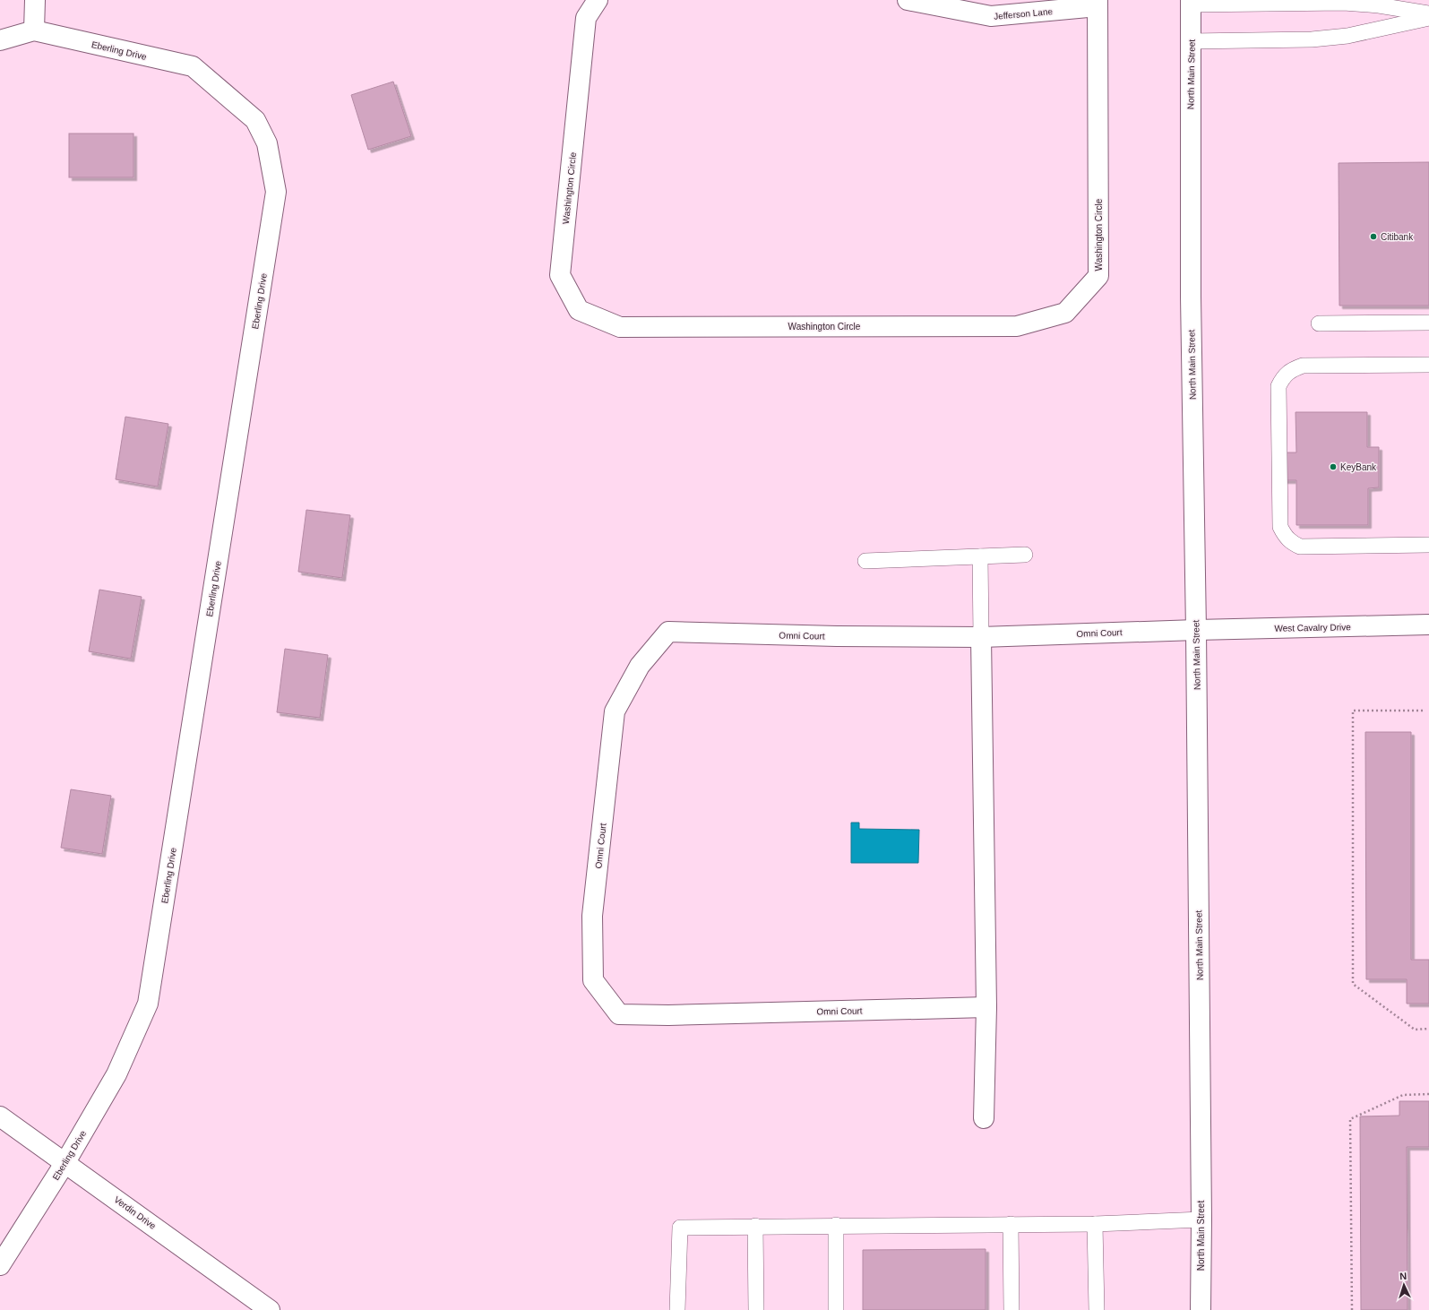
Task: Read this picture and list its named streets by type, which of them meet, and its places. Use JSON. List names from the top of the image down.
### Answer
{
  "streets": {
    "street": [
      "Jefferson Lane",
      "Eberling Drive",
      "North Main Street",
      "Washington Circle",
      "West Cavalry Drive",
      "Omni Court",
      "Verdin Drive"
    ]
  },
  "crossings": [
    ["Jefferson Lane", "Washington Circle"],
    ["Eberling Drive", "Verdin Drive"],
    ["North Main Street", "West Cavalry Drive"],
    ["North Main Street", "Omni Court"],
    ["West Cavalry Drive", "Omni Court"]
  ],
  "places": ["Citibank", "KeyBank"],
  "north": "top"
}
